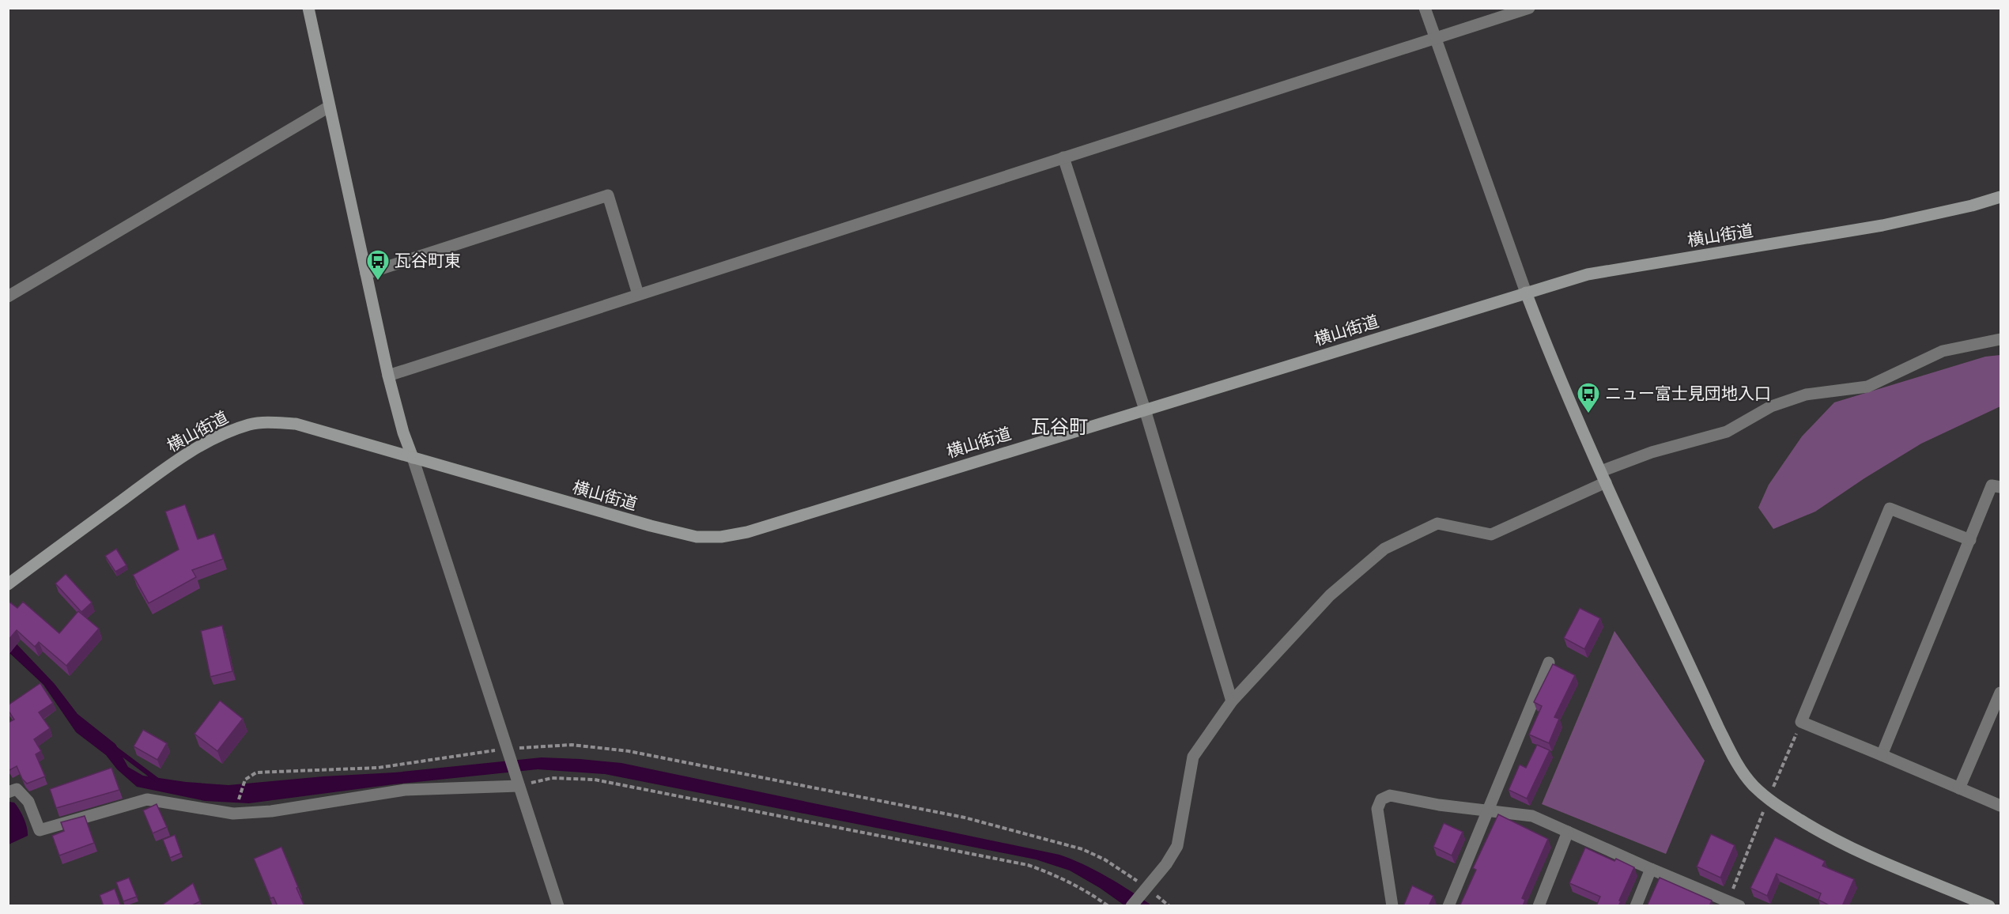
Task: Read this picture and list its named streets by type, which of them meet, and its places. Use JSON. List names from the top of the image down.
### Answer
{
  "streets": {
    "street": ["横山街道"]
  },
  "districts": ["瓦谷町"],
  "places": {
    "bus stop": ["瓦谷町東", "ニュー富士見団地入口"]
  }
}
